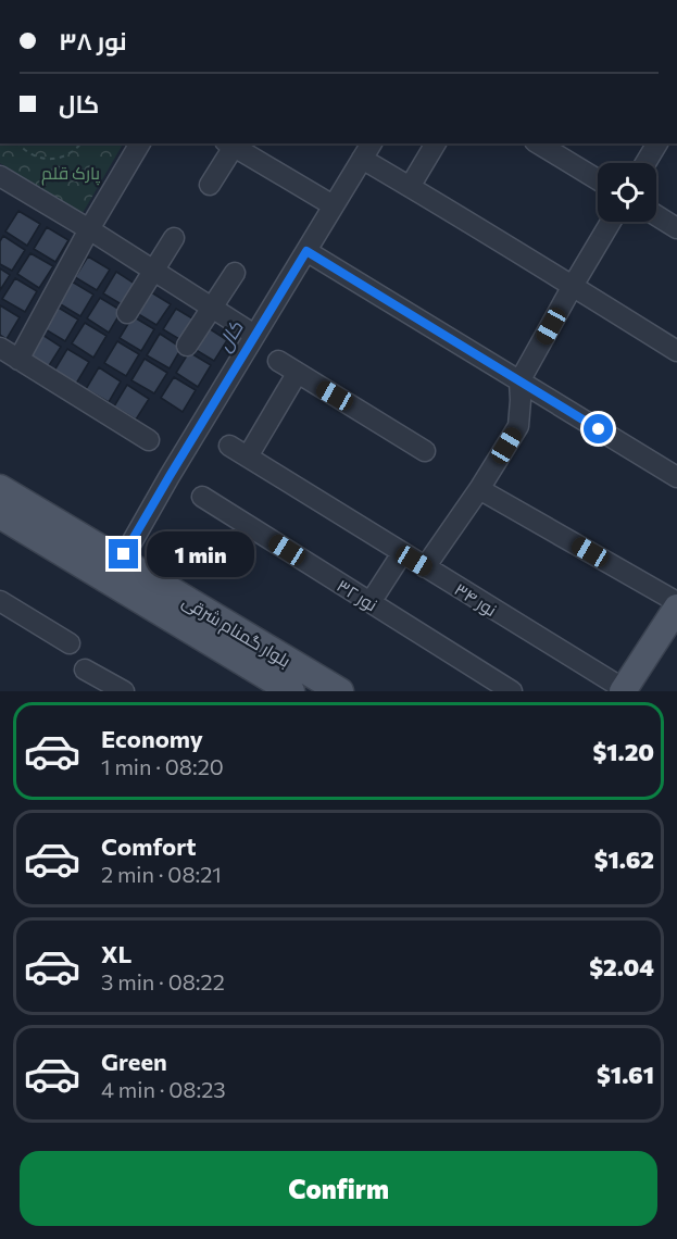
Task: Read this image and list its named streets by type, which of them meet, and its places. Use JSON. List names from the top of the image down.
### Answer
{
  "streets": {
    "main road": ["بلوار گمنام شرقی"],
    "street": ["نور ۳۲", "نور ۳۴"]
  },
  "water": ["کال"],
  "parks": ["پارک قلم"],
  "page": {
    "banner": ["نور ۳۸", "کال"],
    "bubble": "1 min",
    "list": [
      {
        "name": "Economy",
        "note": "1 min · 08:20",
        "value": "$1.20"
      },
      {
        "name": "Comfort",
        "note": "2 min · 08:21",
        "value": "$1.62"
      },
      {
        "name": "XL",
        "note": "3 min · 08:22",
        "value": "$2.04"
      },
      {
        "name": "Green",
        "note": "4 min · 08:23",
        "value": "$1.61"
      }
    ],
    "buttons": "Confirm"
  }
}
